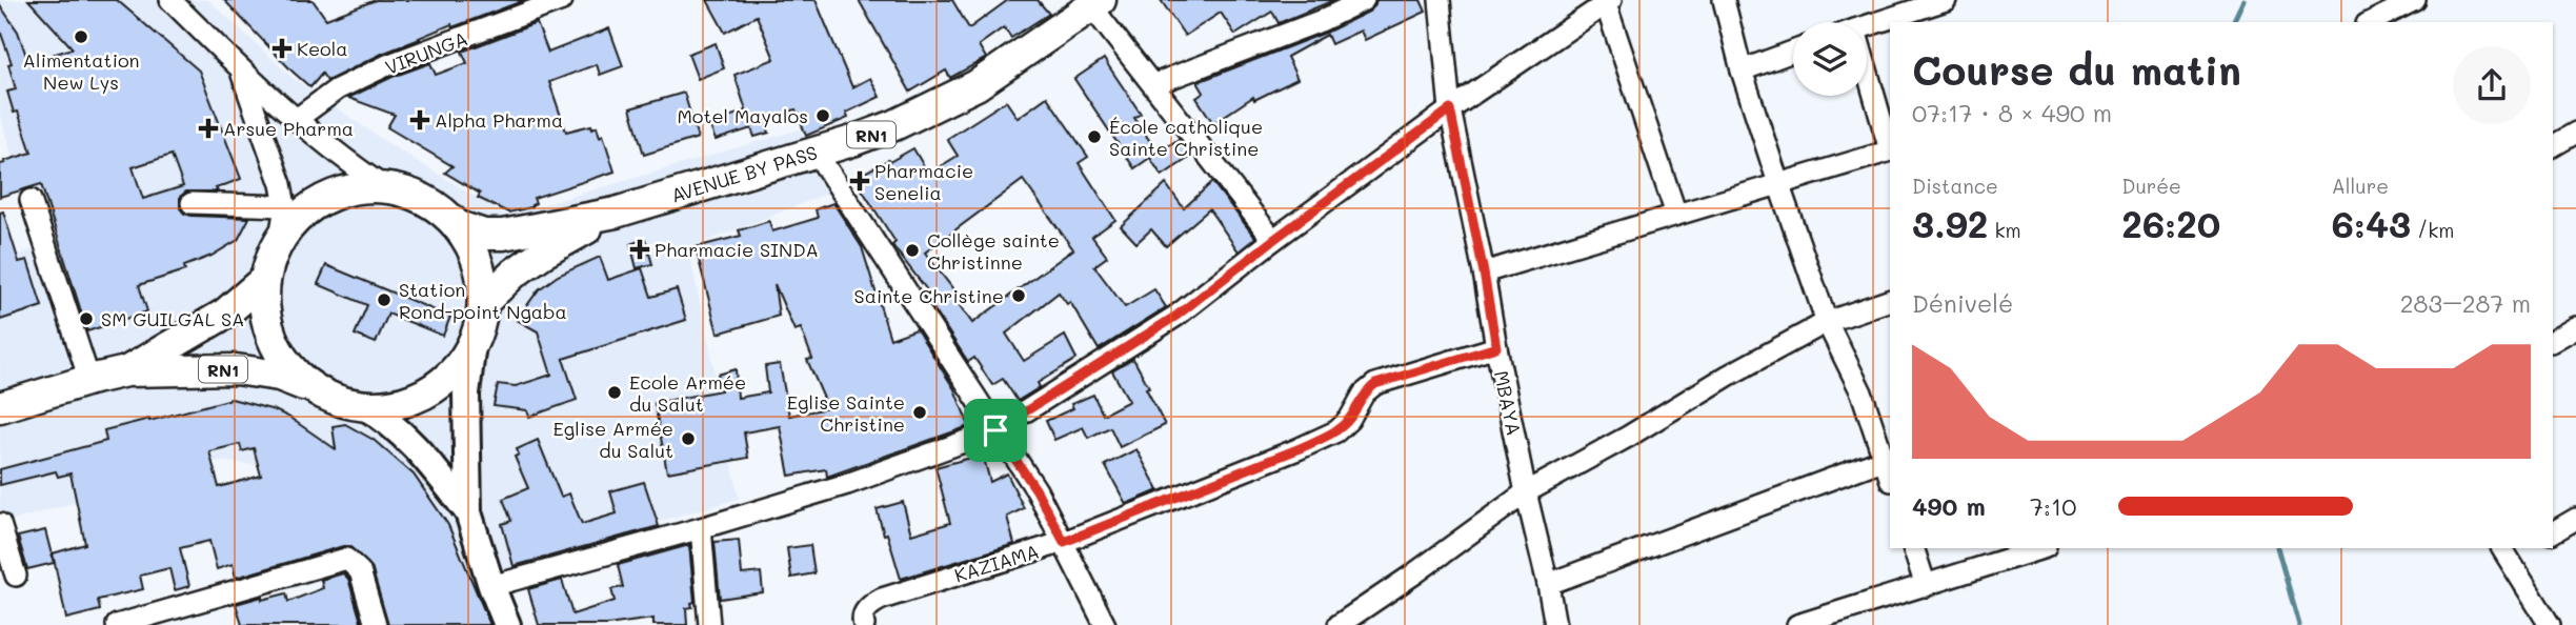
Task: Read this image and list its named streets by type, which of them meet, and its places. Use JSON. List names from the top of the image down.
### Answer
{
  "streets": {
    "highway": ["RN1", "AVENUE BY PASS"],
    "street": ["VIRUNGA", "MBAYA", "KAZIAMA"]
  },
  "crossings": [
    ["RN1", "AVENUE BY PASS"],
    ["MBAYA", "KAZIAMA"]
  ],
  "places": {
    "other": [
      "Alimentation New Lys",
      "Motel Mayalos",
      "École catholique Sainte Christine",
      "Collège sainte Christinne",
      "Sainte Christine",
      "Station Rond-point Ngaba",
      "SM GUILGAL SA",
      "Ecole Armée du Salut",
      "Eglise Sainte Christine",
      "Eglise Armée du Salut"
    ],
    "health": [
      "Keola",
      "Alpha Pharma",
      "Arsue Pharma",
      "Pharmacie Senelia",
      "Pharmacie SINDA"
    ]
  },
  "page": {
    "heading": ["Course du matin", "07:17 · 8 × 490 m"],
    "stats": [
      ["Distance", "3.92 km"],
      ["Durée", "26:20"],
      ["Allure", "6:43 /km"]
    ],
    "chart": ["Dénivelé", "283–287 m"],
    "list": [
      {
        "name": "490 m",
        "note": "7:10"
      }
    ]
  }
}
